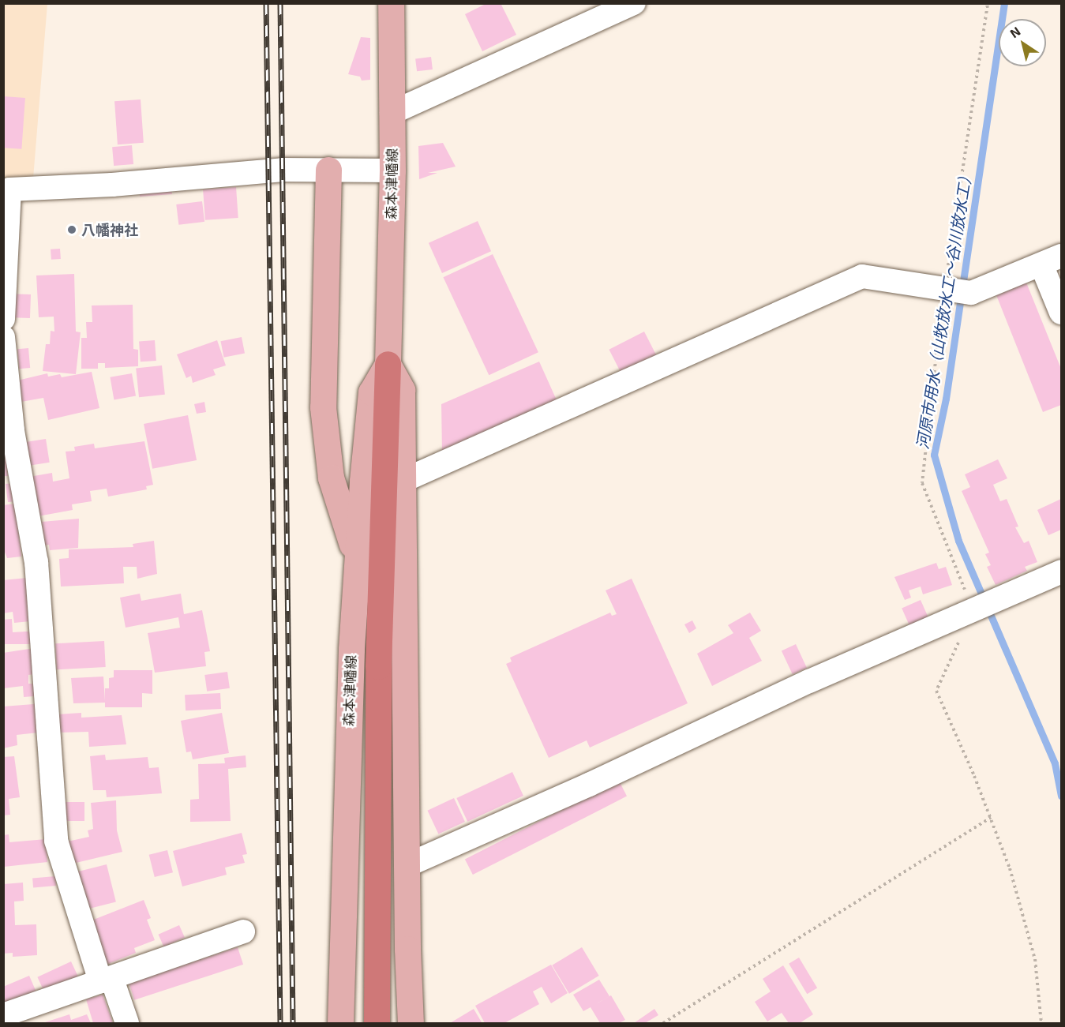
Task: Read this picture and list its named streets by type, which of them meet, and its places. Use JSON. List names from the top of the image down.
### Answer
{
  "streets": {
    "main road": ["森本津幡線"]
  },
  "water": ["河原市用水（山牧放水工～谷川放水工）"],
  "places": ["八幡神社"],
  "north": "top left"
}
